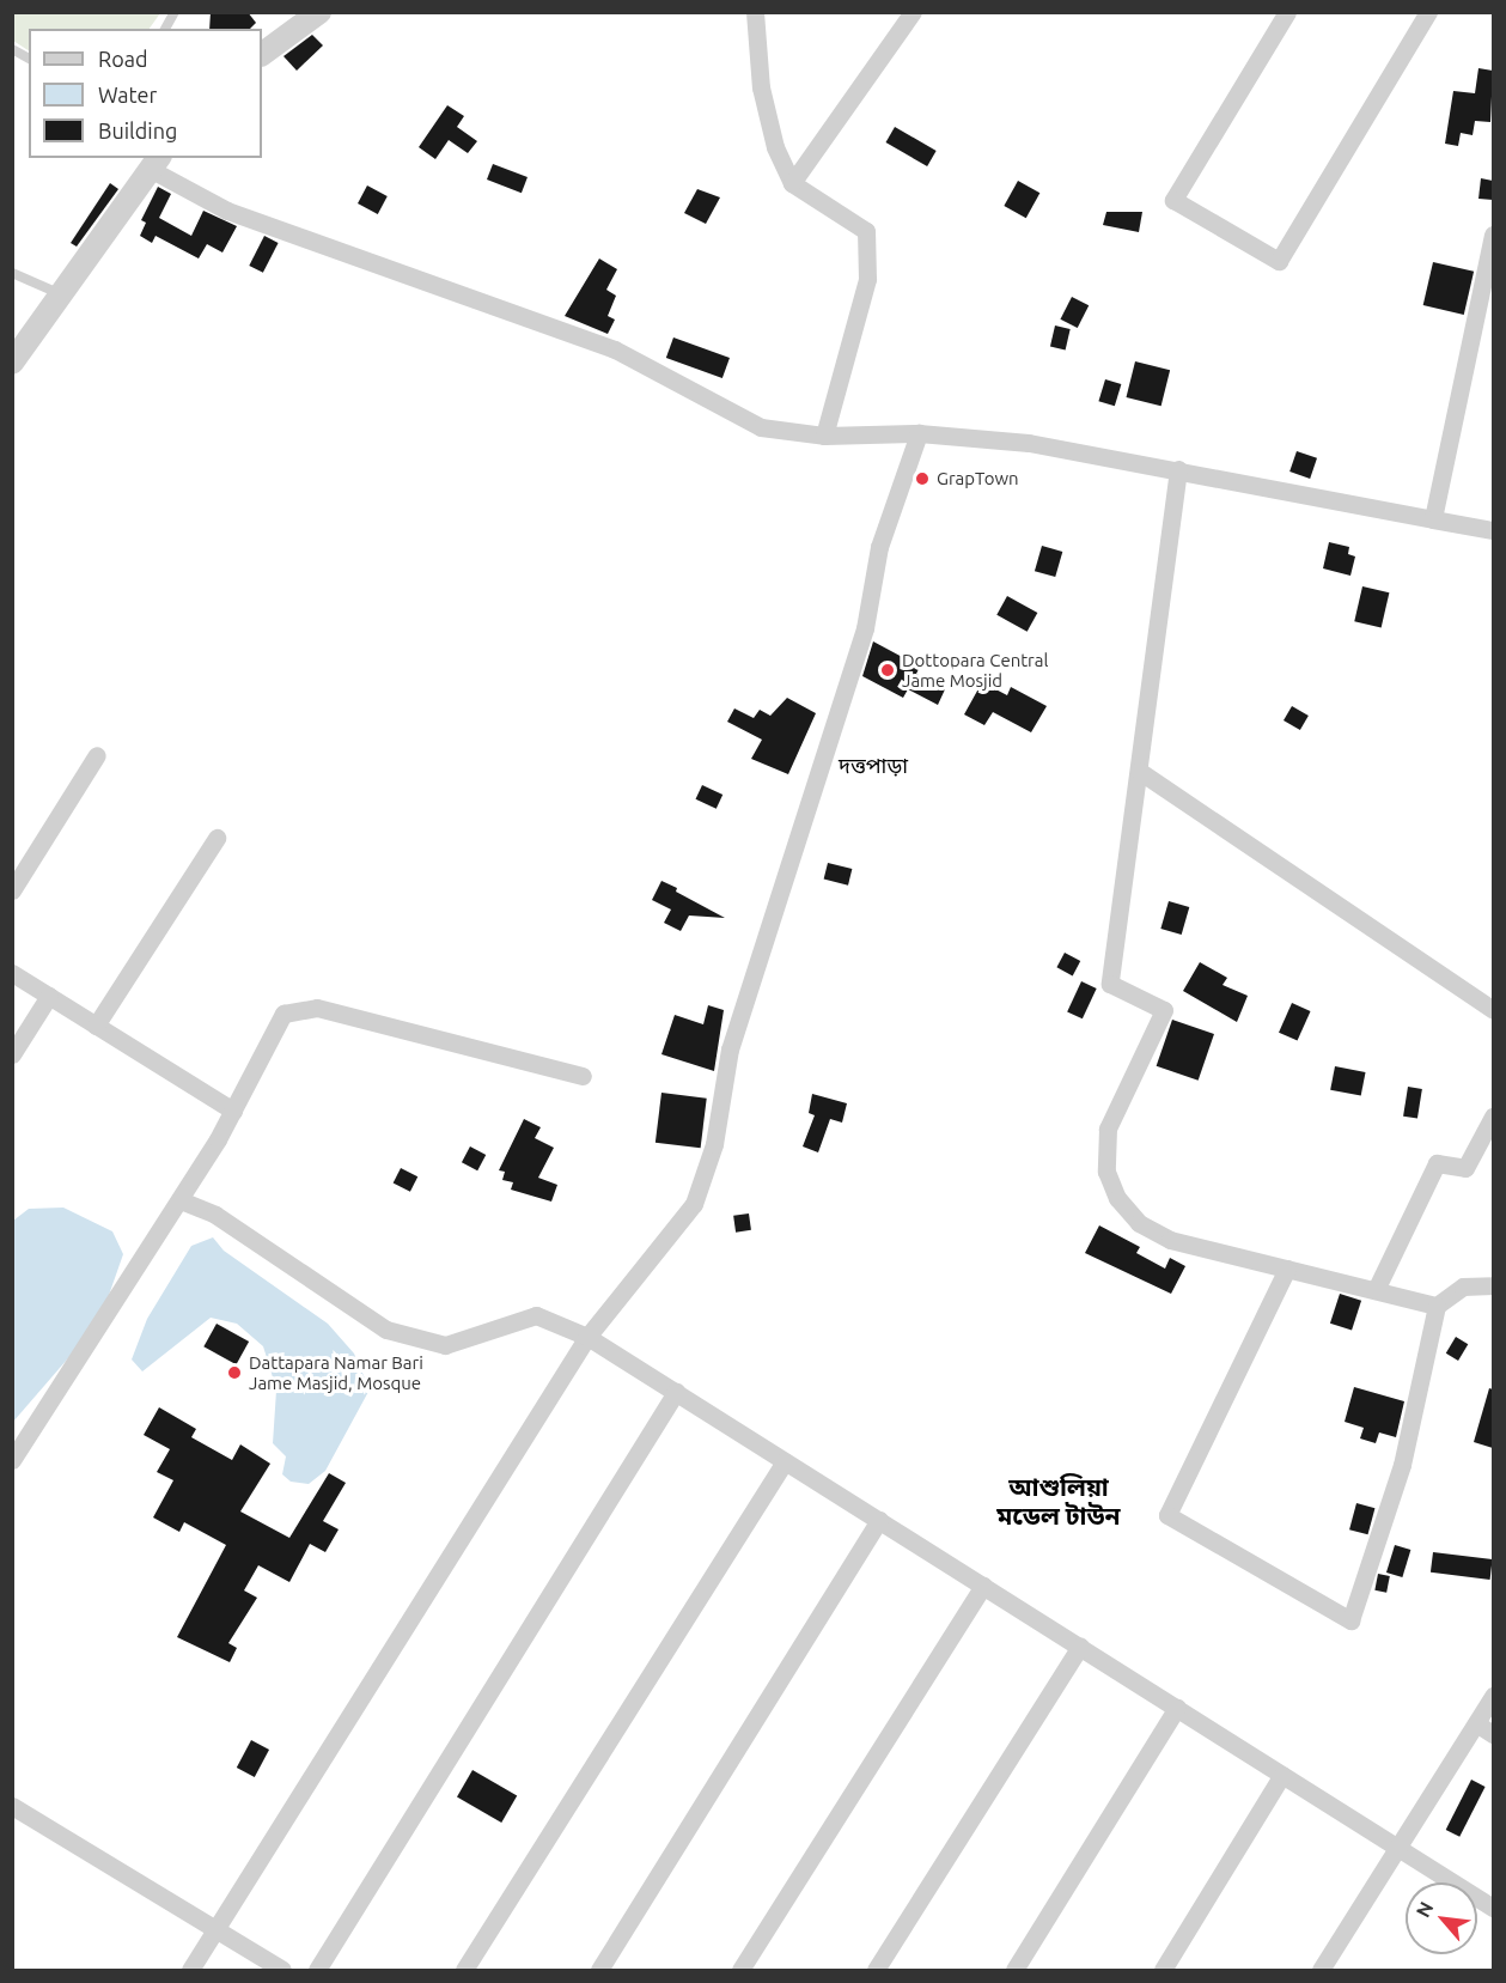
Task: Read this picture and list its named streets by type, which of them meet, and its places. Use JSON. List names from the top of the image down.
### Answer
{
  "districts": ["দত্তপাড়া", "আশুলিয়া মডেল টাউন"],
  "places": ["GrapTown", "Dottopara Central Jame Mosjid", "Dattapara Namar Bari Jame Masjid, Mosque"],
  "legend": ["Road", "Water", "Building"],
  "north": "top left"
}
